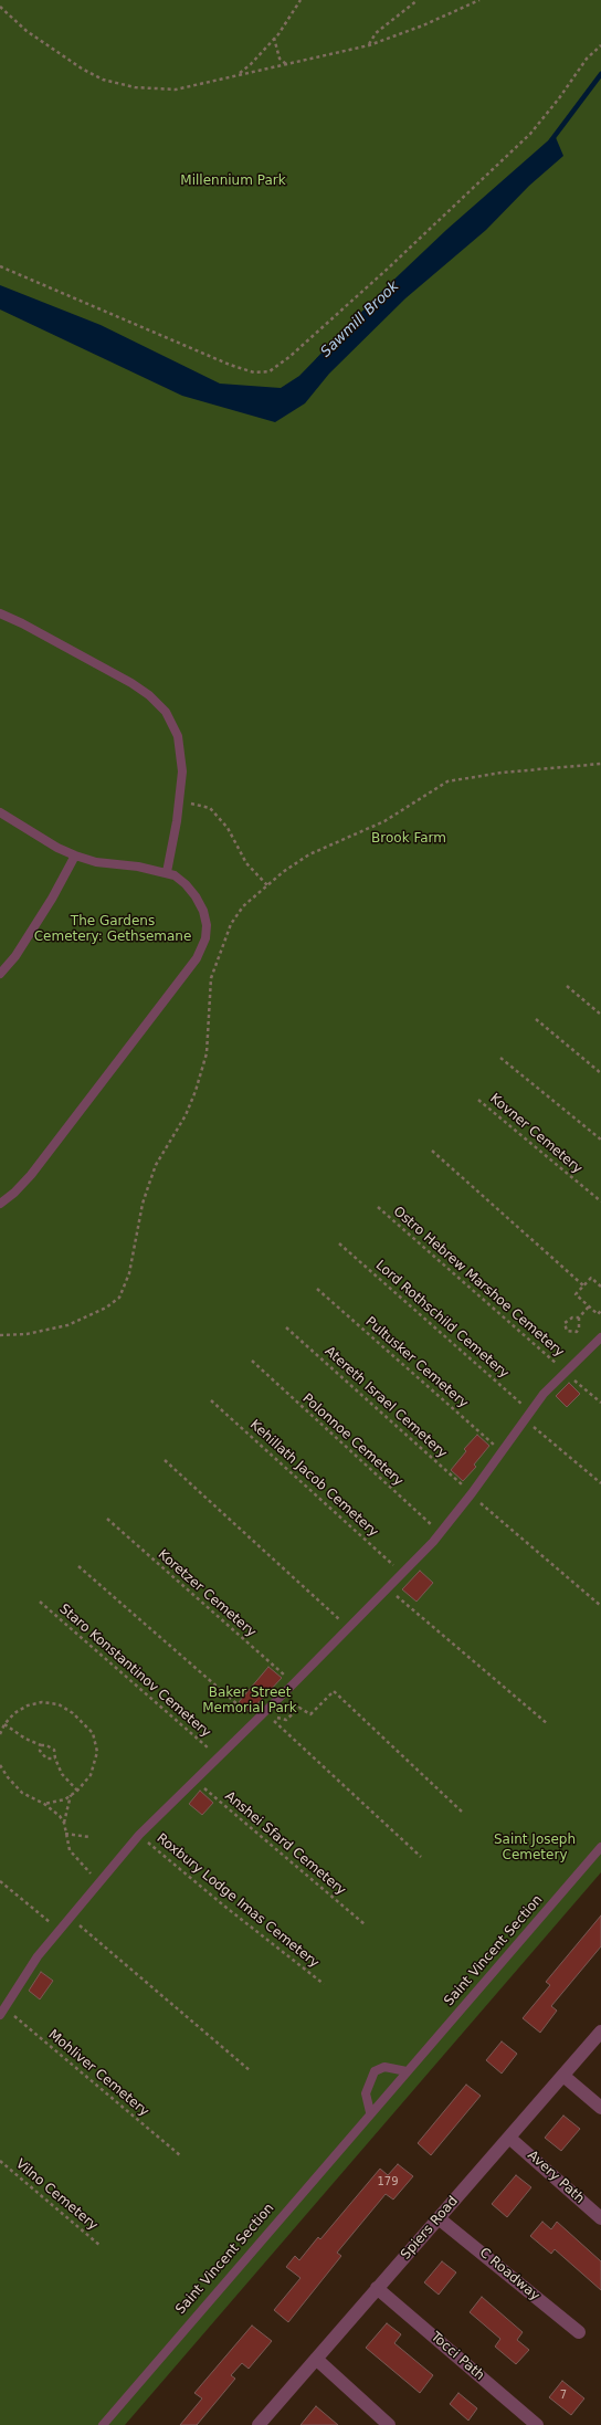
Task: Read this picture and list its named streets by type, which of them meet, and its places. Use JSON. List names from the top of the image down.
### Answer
{
  "streets": {
    "street": [
      "Avery Path",
      "Spiers Road",
      "C Roadway",
      "Tocci Path"
    ],
    "lane": ["Saint Vincent Section"],
    "path": [
      "Kovner Cemetery",
      "Ostro Hebrew Marshoe Cemetery",
      "Lord Rothschild Cemetery",
      "Pultusker Cemetery",
      "Atereth Israel Cemetery",
      "Polonnoe Cemetery",
      "Kehillath Jacob Cemetery",
      "Koretzer Cemetery",
      "Staro Konstantinov Cemetery",
      "Anshei Sfard Cemetery",
      "Roxbury Lodge Imas Cemetery",
      "Mohliver Cemetery",
      "Vilno Cemetery"
    ]
  },
  "crossings": [
    ["Avery Path", "Spiers Road"],
    ["Spiers Road", "C Roadway"],
    ["Spiers Road", "Tocci Path"]
  ],
  "water": ["Sawmill Brook"],
  "parks": [
    "Millennium Park",
    "Brook Farm",
    "The Gardens Cemetery: Gethsemane",
    "Baker Street Memorial Park",
    "Saint Joseph Cemetery"
  ],
  "house_numbers": ["179", "7"]
}
